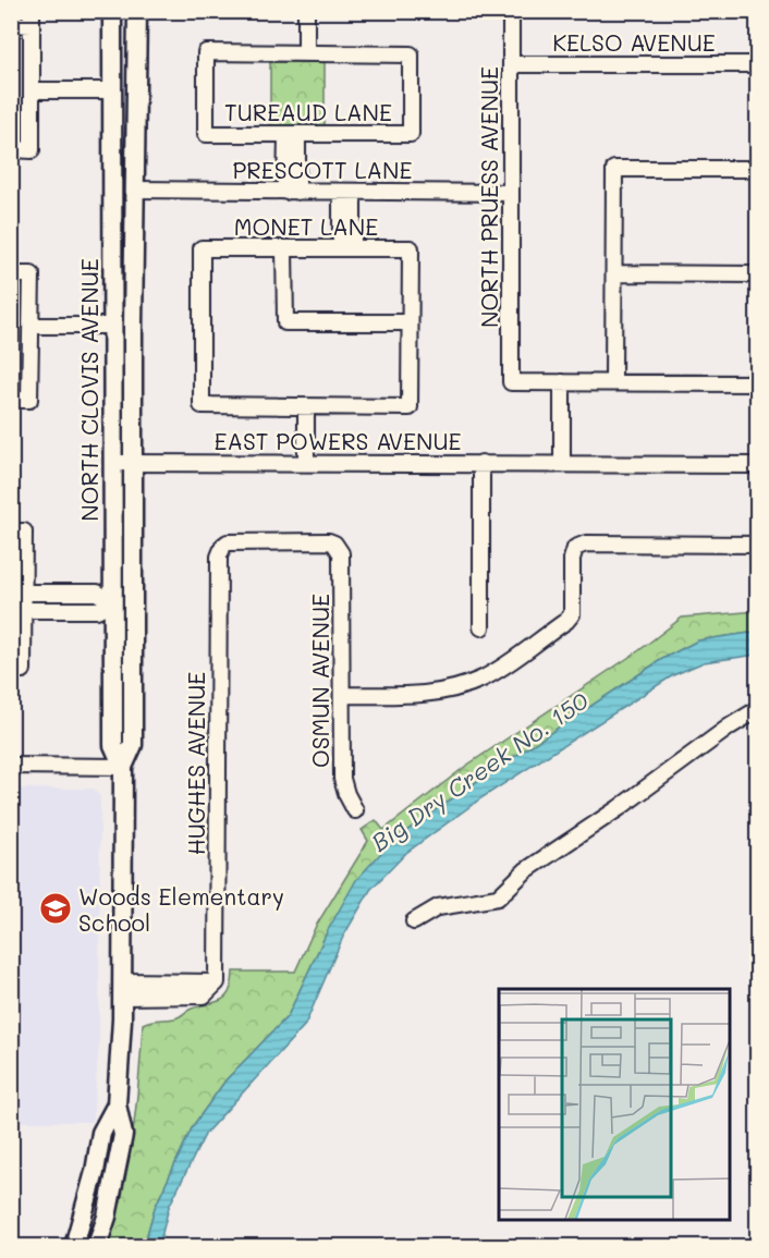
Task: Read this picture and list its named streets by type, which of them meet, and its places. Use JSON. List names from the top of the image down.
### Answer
{
  "streets": {
    "main road": ["NORTH CLOVIS AVENUE"],
    "street": [
      "KELSO AVENUE",
      "TUREAUD LANE",
      "PRESCOTT LANE",
      "NORTH PRUESS AVENUE",
      "MONET LANE",
      "EAST POWERS AVENUE",
      "OSMUN AVENUE",
      "HUGHES AVENUE"
    ]
  },
  "crossings": [
    ["KELSO AVENUE", "NORTH PRUESS AVENUE"],
    ["PRESCOTT LANE", "NORTH PRUESS AVENUE"],
    ["PRESCOTT LANE", "NORTH CLOVIS AVENUE"],
    ["NORTH CLOVIS AVENUE", "EAST POWERS AVENUE"],
    ["NORTH CLOVIS AVENUE", "HUGHES AVENUE"],
    ["OSMUN AVENUE", "HUGHES AVENUE"]
  ],
  "water": ["Big Dry Creek No. 150"],
  "places": {
    "school or university": ["Woods Elementary School"]
  }
}
